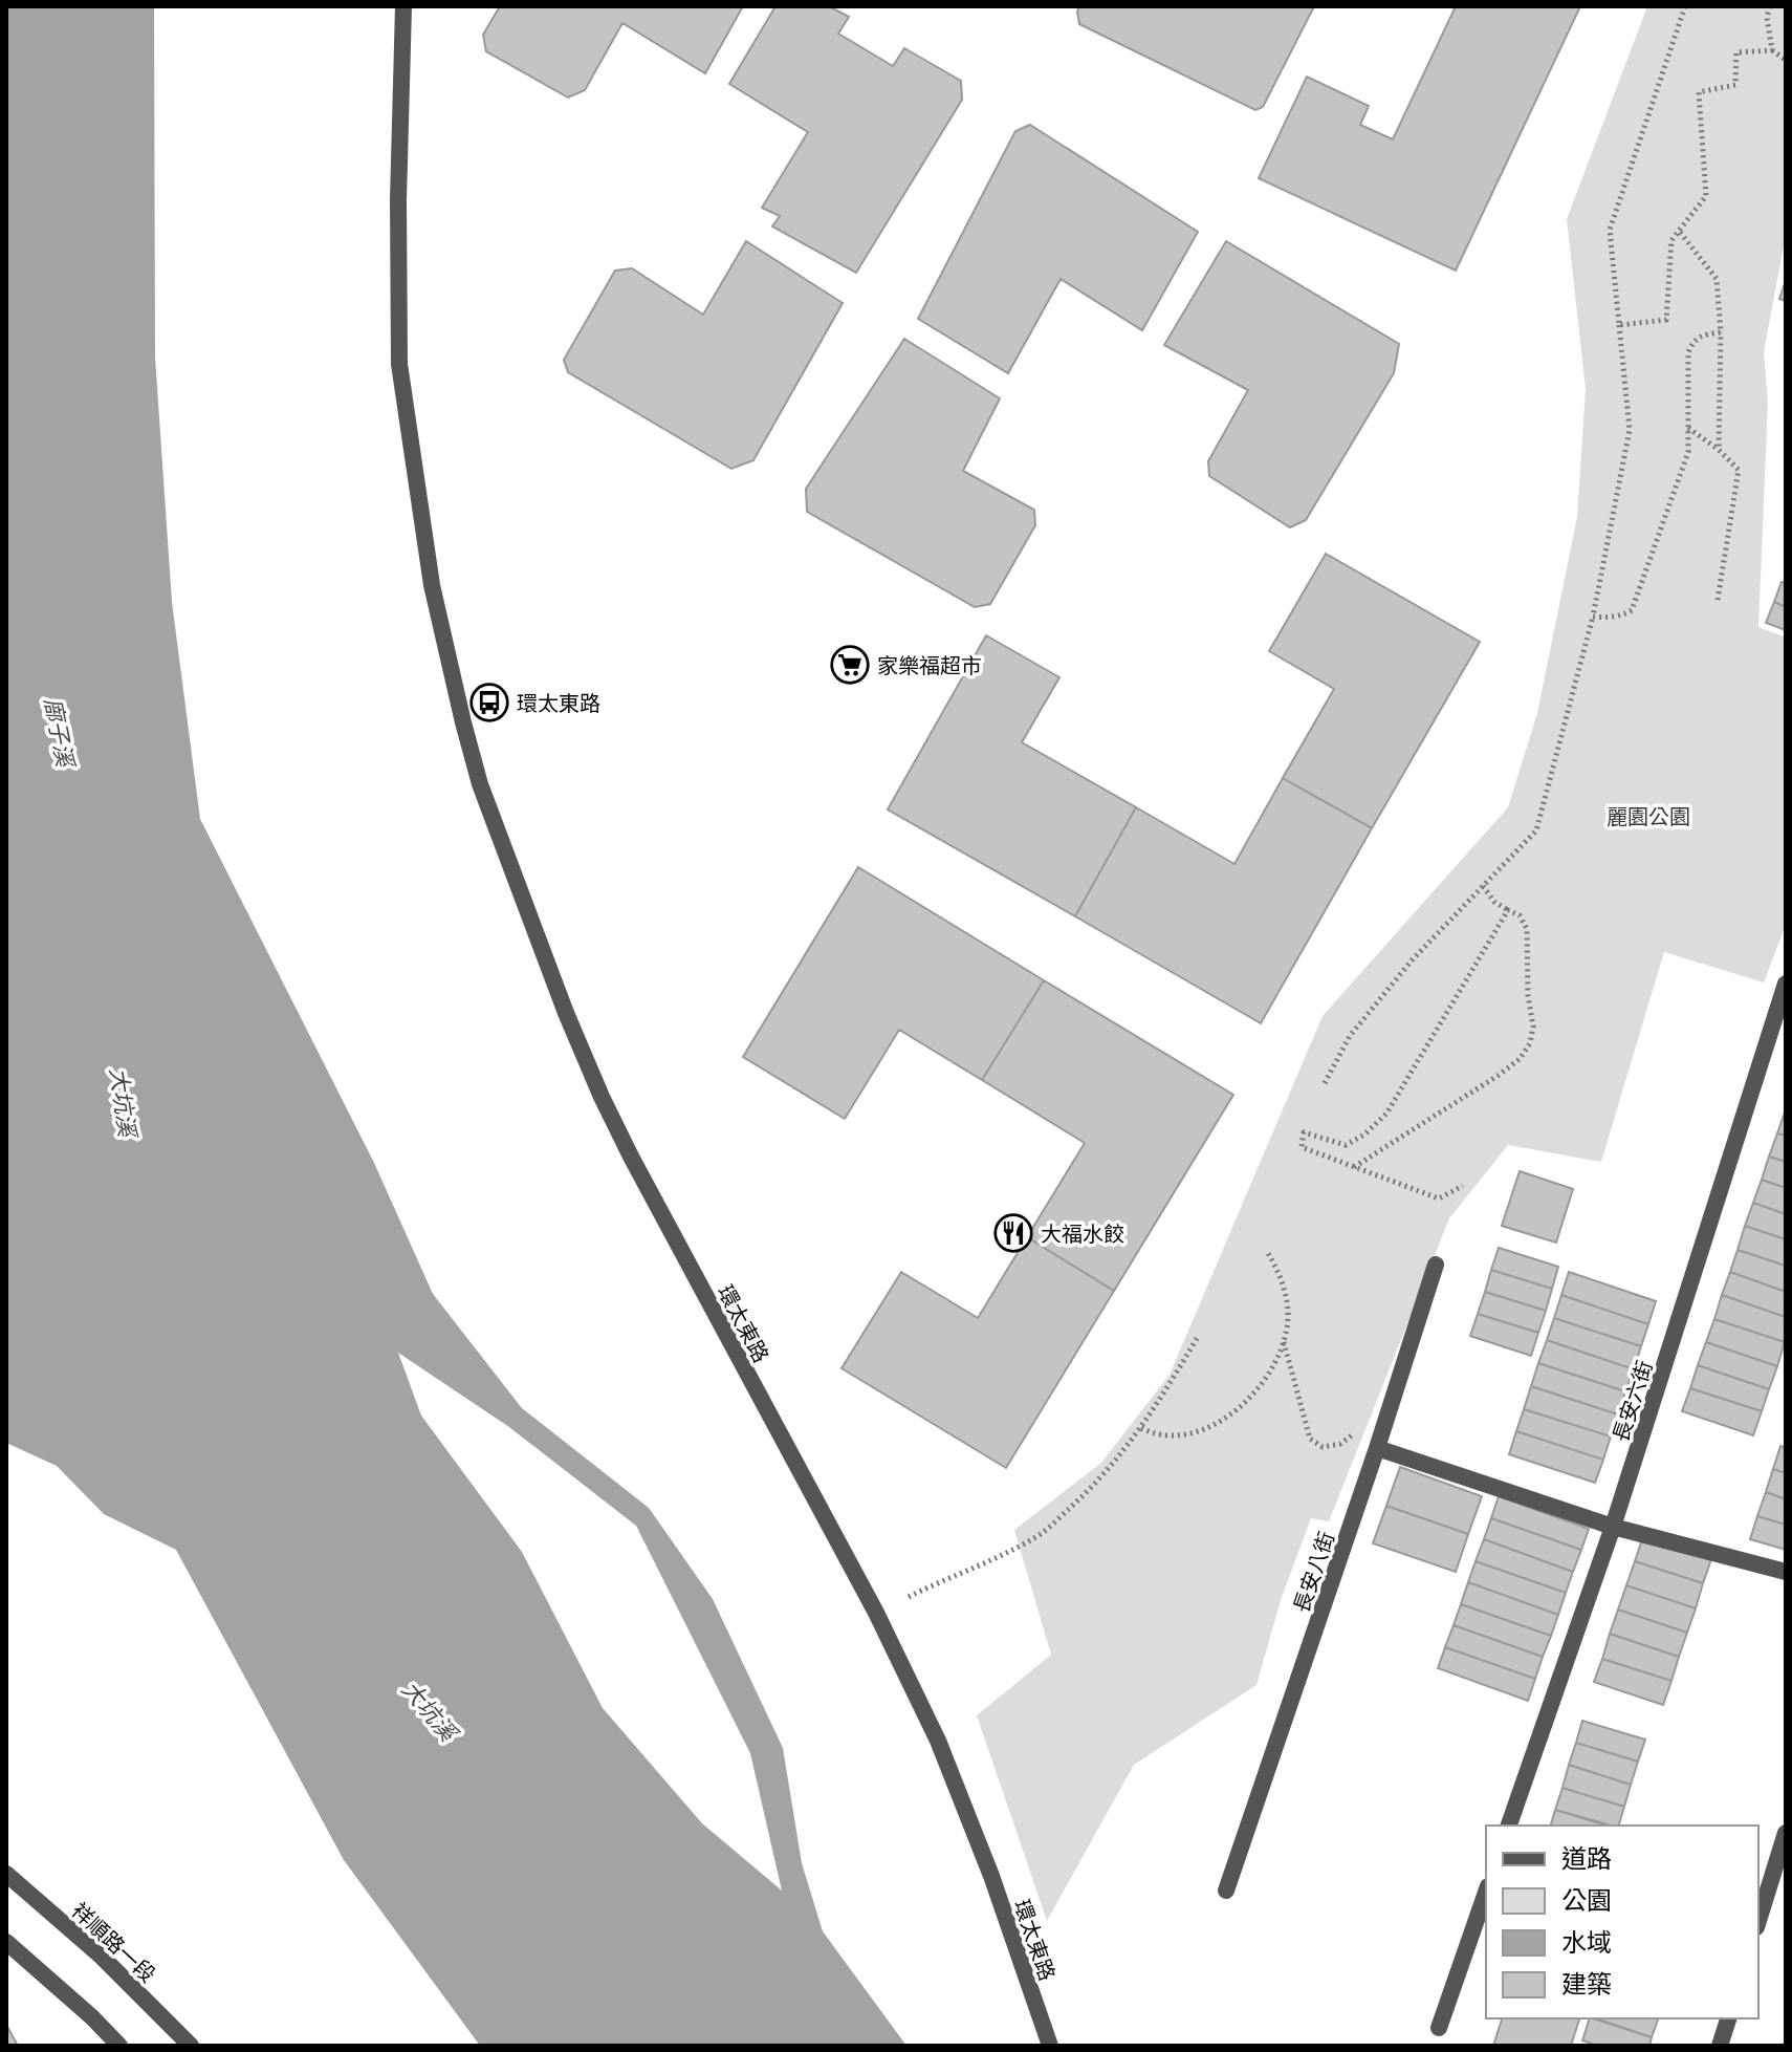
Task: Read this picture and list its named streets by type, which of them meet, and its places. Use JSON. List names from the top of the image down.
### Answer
{
  "streets": {
    "street": [
      "環太東路",
      "長安六街",
      "長安八街",
      "祥順路一段"
    ]
  },
  "water": ["廍子溪", "大坑溪"],
  "parks": ["麗園公園"],
  "places": {
    "supermarket": ["家樂福超市"],
    "bus stop": ["環太東路"],
    "restaurant": ["大福水餃"]
  },
  "legend": [
    "道路",
    "公園",
    "水域",
    "建築"
  ]
}
